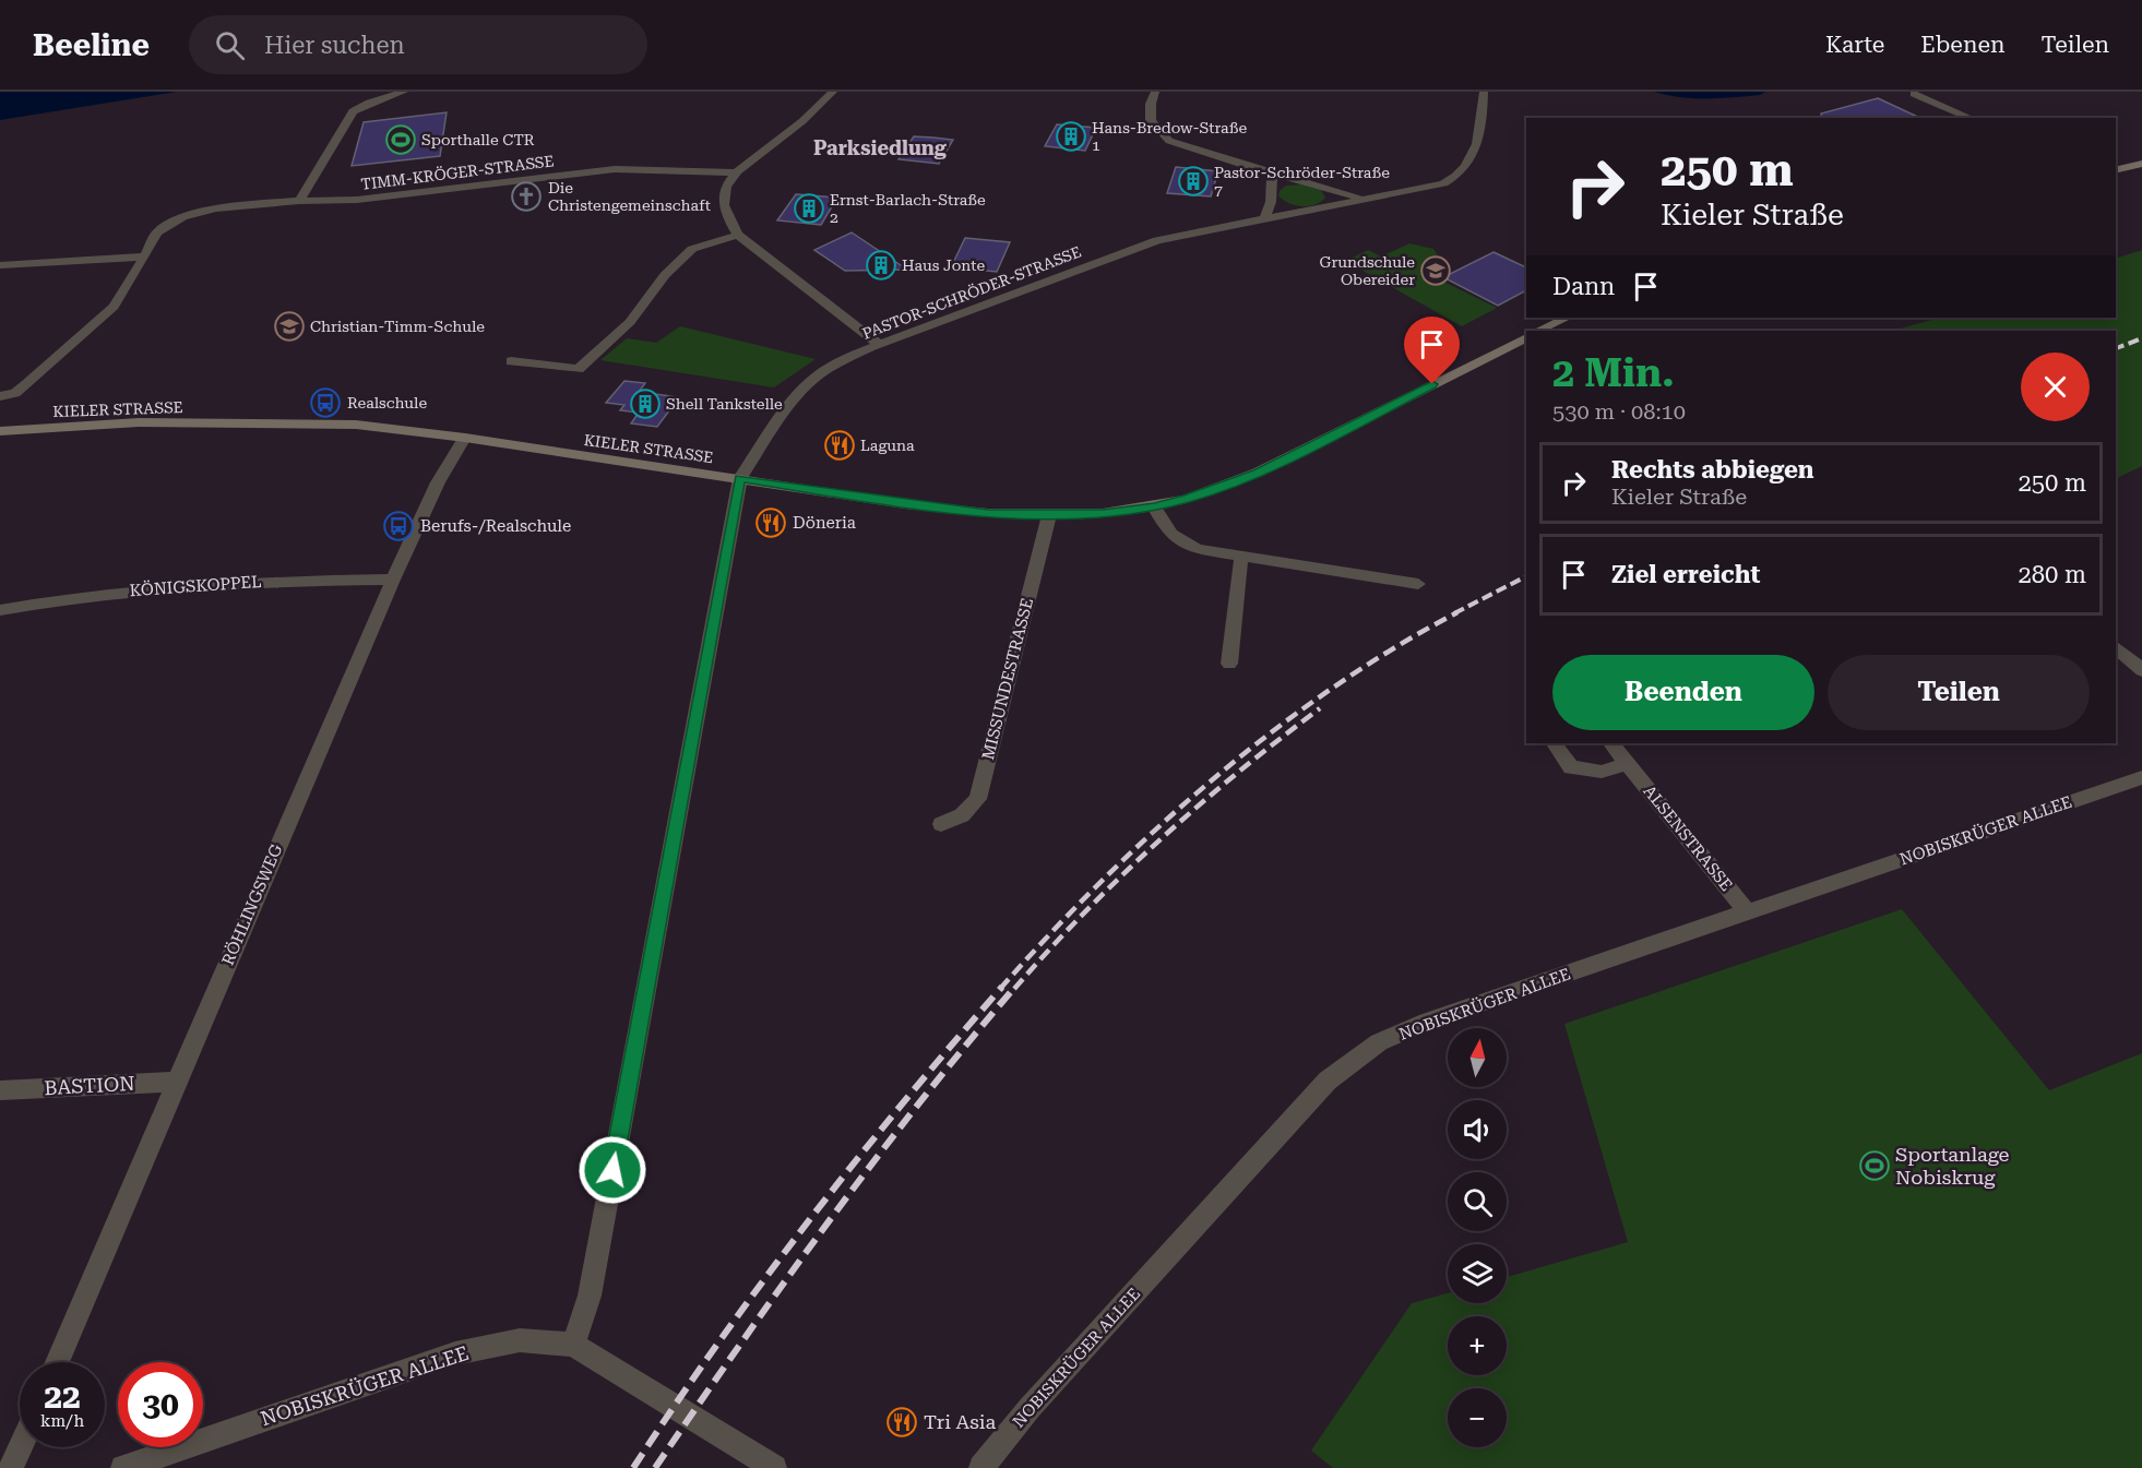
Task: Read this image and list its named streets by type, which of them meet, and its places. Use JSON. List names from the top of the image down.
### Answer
{
  "streets": {
    "main road": ["KIELER STRASSE"],
    "street": [
      "TIMM-KRÖGER-STRASSE",
      "PASTOR-SCHRÖDER-STRASSE",
      "KÖNIGSKOPPEL",
      "MISSUNDESTRASSE",
      "NOBISKRÜGER ALLEE",
      "ALSENSTRASSE",
      "RÖHLINGSWEG",
      "BASTION"
    ]
  },
  "crossings": [
    ["PASTOR-SCHRÖDER-STRASSE", "KIELER STRASSE"],
    ["KIELER STRASSE", "MISSUNDESTRASSE"],
    ["KIELER STRASSE", "RÖHLINGSWEG"],
    ["KÖNIGSKOPPEL", "RÖHLINGSWEG"],
    ["NOBISKRÜGER ALLEE", "ALSENSTRASSE"],
    ["RÖHLINGSWEG", "BASTION"]
  ],
  "districts": ["Parksiedlung"],
  "places": {
    "building": [
      "Hans-Bredow-Straße 1",
      "Pastor-Schröder-Straße 7",
      "Ernst-Barlach-Straße 2",
      "Haus Jonte",
      "Shell Tankstelle"
    ],
    "sports": ["Sporthalle CTR", "Sportanlage Nobiskrug"],
    "church": ["Die Christengemeinschaft"],
    "school or university": ["Grundschule Obereider", "Christian-Timm-Schule"],
    "bus stop": ["Realschule", "Berufs-/Realschule"],
    "restaurant": ["Laguna", "Döneria", "Tri Asia"]
  },
  "north": "top",
  "page": {
    "header": "Beeline",
    "search": "Hier suchen",
    "nav": ["Karte", "Ebenen", "Teilen"],
    "turn": ["250 m", "Kieler Straße"],
    "then": "Dann",
    "heading": ["2 Min.", "530 m · 08:10"],
    "list": [
      {
        "name": "Rechts abbiegen",
        "note": "Kieler Straße",
        "value": "250 m"
      },
      {
        "name": "Ziel erreicht",
        "value": "280 m"
      }
    ],
    "buttons": ["Beenden", "Teilen"],
    "map_buttons": ["+", "−"],
    "speed": "22 km/h",
    "limit": "30"
  }
}
